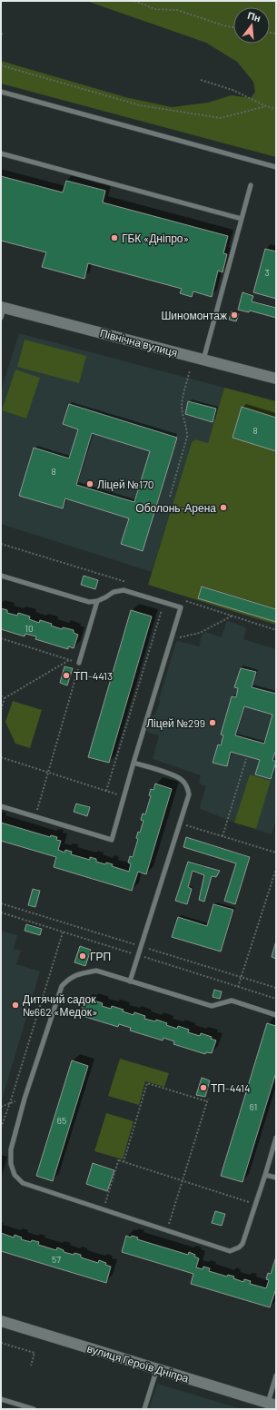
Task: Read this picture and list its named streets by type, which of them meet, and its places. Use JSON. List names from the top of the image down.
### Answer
{
  "streets": {
    "street": ["Північна вулиця", "вулиця Героїв Дніпра"]
  },
  "places": [
    "ГБК «Дніпро»",
    "Шиномонтаж",
    "Ліцей №170",
    "Оболонь-Арена",
    "ТП-4413",
    "Ліцей №299",
    "ГРП",
    "Дитячий садок №662 «Медок»",
    "ТП-4414"
  ],
  "house_numbers": [
    "3",
    "8",
    "8",
    "10",
    "61",
    "65",
    "57"
  ],
  "north": "top"
}
